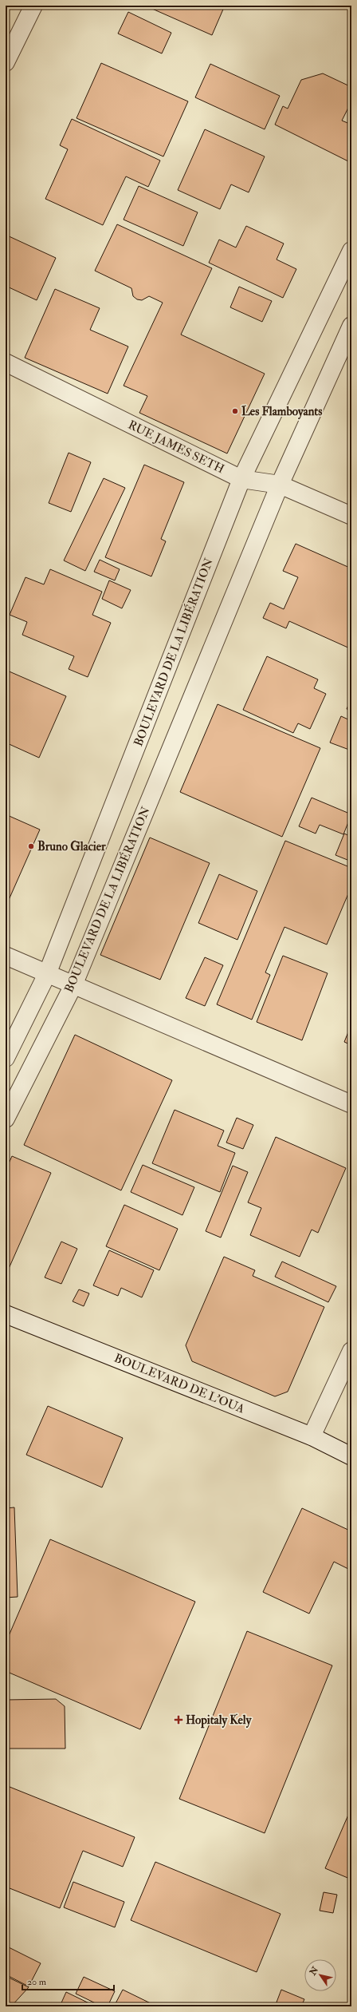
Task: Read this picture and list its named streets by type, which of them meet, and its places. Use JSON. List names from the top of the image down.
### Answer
{
  "streets": {
    "street": ["RUE JAMES SETH", "BOULEVARD DE LA LIBÉRATION", "BOULEVARD DE L'OUA"]
  },
  "crossings": [
    ["RUE JAMES SETH", "BOULEVARD DE LA LIBÉRATION"]
  ],
  "places": {
    "other": ["Les Flamboyants", "Bruno Glacier"],
    "health": ["Hopitaly Kely"]
  },
  "scale_bar": "20 m",
  "north": "top left"
}
